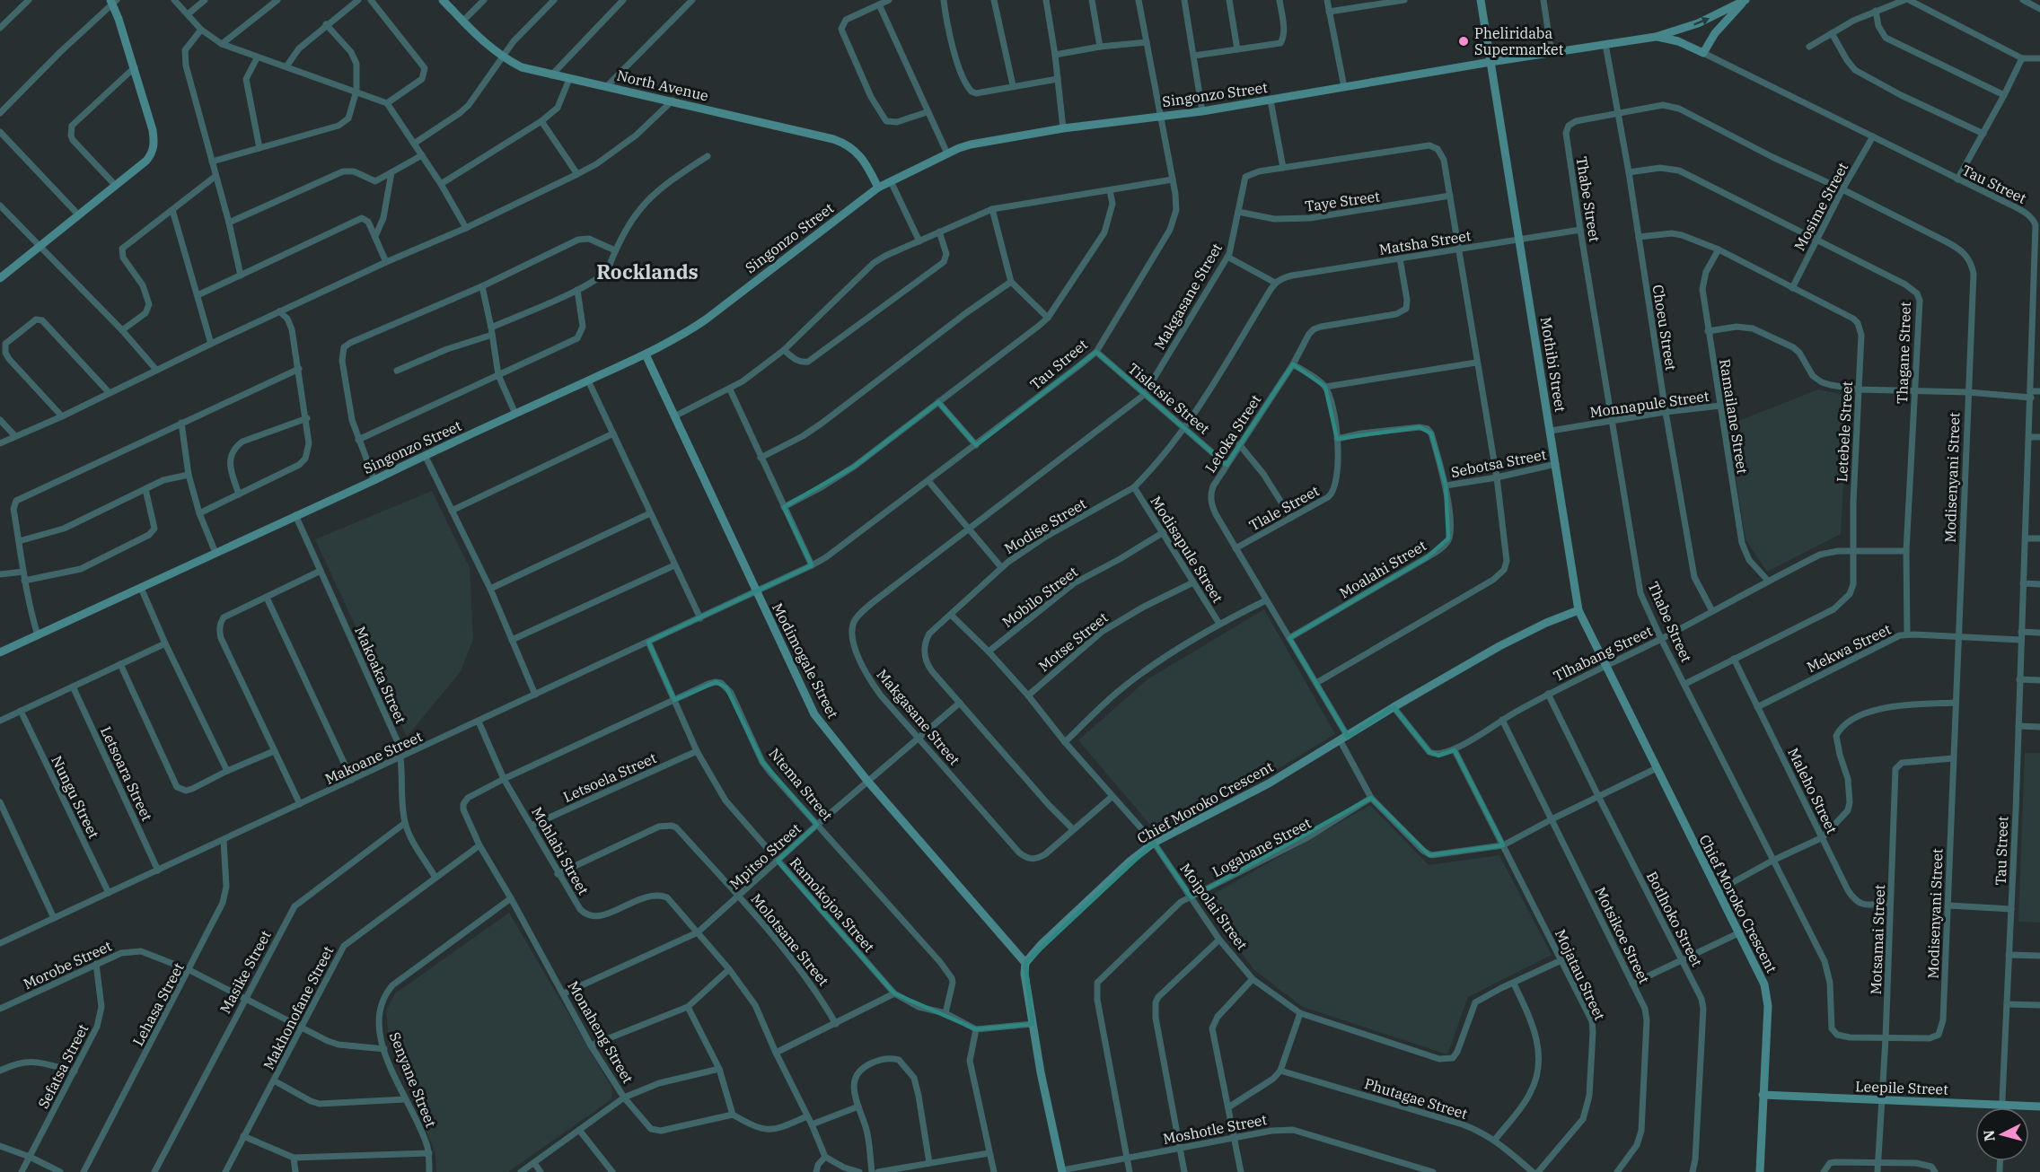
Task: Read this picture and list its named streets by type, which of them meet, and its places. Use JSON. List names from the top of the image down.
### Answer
{
  "streets": {
    "street": [
      "North Avenue",
      "Singonzo Street",
      "Tau Street",
      "Thabe Street",
      "Taye Street",
      "Mosime Street",
      "Matsha Street",
      "Makgasane Street",
      "Choeu Street",
      "Thagane Street",
      "Mothibi Street",
      "Tisletsie Street",
      "Monnapule Street",
      "Ramailane Street",
      "Letebele Street",
      "Letoka Street",
      "Sebotsa Street",
      "Modisenyani Street",
      "Tlale Street",
      "Modise Street",
      "Modisapule Street",
      "Moalahi Street",
      "Mobilo Street",
      "Motse Street",
      "Mekwa Street",
      "Tlhabang Street",
      "Modimogale Street",
      "Makoaka Street",
      "Makoane Street",
      "Letsoara Street",
      "Letsoela Street",
      "Ntema Street",
      "Maleho Street",
      "Nungu Street",
      "Chief Moroko Crescent",
      "Logabane Street",
      "Mohlabi Street",
      "Mpitso Street",
      "Ramokojoa Street",
      "Moipolai Street",
      "Botlhoko Street",
      "Motsikoe Street",
      "Molotsane Street",
      "Motsamai Street",
      "Morobe Street",
      "Masike Street",
      "Mojatau Street",
      "Lehasa Street",
      "Makhonofane Street",
      "Monaheng Street",
      "Sefatsa Street",
      "Senyane Street",
      "Leepile Street",
      "Phutagae Street",
      "Moshotle Street"
    ]
  },
  "crossings": [
    ["North Avenue", "Singonzo Street"],
    ["Singonzo Street", "Tau Street"],
    ["Singonzo Street", "Choeu Street"],
    ["Singonzo Street", "Mothibi Street"],
    ["Singonzo Street", "Modimogale Street"],
    ["Singonzo Street", "Makoaka Street"],
    ["Tau Street", "Mosime Street"],
    ["Tau Street", "Tisletsie Street"],
    ["Tau Street", "Mekwa Street"],
    ["Tau Street", "Modimogale Street"],
    ["Tau Street", "Makoane Street"],
    ["Tau Street", "Leepile Street"],
    ["Thabe Street", "Matsha Street"],
    ["Thabe Street", "Choeu Street"],
    ["Thabe Street", "Monnapule Street"],
    ["Thabe Street", "Letebele Street"],
    ["Thabe Street", "Modisenyani Street"],
    ["Thabe Street", "Tlhabang Street"],
    ["Thabe Street", "Motsamai Street"],
    ["Taye Street", "Makgasane Street"],
    ["Mosime Street", "Thagane Street"],
    ["Mosime Street", "Letebele Street"],
    ["Mosime Street", "Modisenyani Street"],
    ["Matsha Street", "Makgasane Street"],
    ["Matsha Street", "Mothibi Street"],
    ["Matsha Street", "Letoka Street"],
    ["Matsha Street", "Modise Street"],
    ["Makgasane Street", "Tisletsie Street"],
    ["Makgasane Street", "Letoka Street"],
    ["Makgasane Street", "Sebotsa Street"],
    ["Makgasane Street", "Modise Street"],
    ["Makgasane Street", "Mpitso Street"],
    ["Makgasane Street", "Moipolai Street"],
    ["Choeu Street", "Thagane Street"],
    ["Choeu Street", "Monnapule Street"],
    ["Choeu Street", "Letebele Street"],
    ["Choeu Street", "Modisenyani Street"],
    ["Choeu Street", "Tlhabang Street"],
    ["Thagane Street", "Mekwa Street"],
    ["Thagane Street", "Tlhabang Street"],
    ["Mothibi Street", "Monnapule Street"],
    ["Mothibi Street", "Sebotsa Street"],
    ["Mothibi Street", "Tlhabang Street"],
    ["Mothibi Street", "Chief Moroko Crescent"],
    ["Tisletsie Street", "Letoka Street"],
    ["Tisletsie Street", "Modise Street"],
    ["Monnapule Street", "Ramailane Street"],
    ["Ramailane Street", "Letebele Street"],
    ["Ramailane Street", "Tlhabang Street"],
    ["Letebele Street", "Tlhabang Street"],
    ["Letebele Street", "Maleho Street"],
    ["Letoka Street", "Tlale Street"],
    ["Letoka Street", "Moalahi Street"],
    ["Letoka Street", "Chief Moroko Crescent"],
    ["Letoka Street", "Logabane Street"],
    ["Sebotsa Street", "Moalahi Street"],
    ["Modisenyani Street", "Mekwa Street"],
    ["Modisenyani Street", "Motsamai Street"],
    ["Tlale Street", "Moalahi Street"],
    ["Modise Street", "Modisapule Street"],
    ["Modise Street", "Mpitso Street"],
    ["Modise Street", "Moipolai Street"],
    ["Modisapule Street", "Mobilo Street"],
    ["Modisapule Street", "Motse Street"],
    ["Mobilo Street", "Moipolai Street"],
    ["Motse Street", "Moipolai Street"],
    ["Mekwa Street", "Maleho Street"],
    ["Tlhabang Street", "Chief Moroko Crescent"],
    ["Tlhabang Street", "Botlhoko Street"],
    ["Tlhabang Street", "Motsikoe Street"],
    ["Tlhabang Street", "Mojatau Street"],
    ["Modimogale Street", "Makoane Street"],
    ["Modimogale Street", "Chief Moroko Crescent"],
    ["Modimogale Street", "Mpitso Street"],
    ["Makoaka Street", "Makoane Street"],
    ["Makoaka Street", "Masike Street"],
    ["Makoaka Street", "Makhonofane Street"],
    ["Makoane Street", "Letsoara Street"],
    ["Makoane Street", "Nungu Street"],
    ["Makoane Street", "Mohlabi Street"],
    ["Makoane Street", "Ramokojoa Street"],
    ["Makoane Street", "Lehasa Street"],
    ["Letsoela Street", "Mohlabi Street"],
    ["Letsoela Street", "Ramokojoa Street"],
    ["Ntema Street", "Mohlabi Street"],
    ["Ntema Street", "Mpitso Street"],
    ["Ntema Street", "Ramokojoa Street"],
    ["Ntema Street", "Monaheng Street"],
    ["Maleho Street", "Motsamai Street"],
    ["Chief Moroko Crescent", "Moipolai Street"],
    ["Chief Moroko Crescent", "Leepile Street"],
    ["Logabane Street", "Moipolai Street"],
    ["Logabane Street", "Moshotle Street"],
    ["Mohlabi Street", "Mpitso Street"],
    ["Mohlabi Street", "Molotsane Street"],
    ["Mpitso Street", "Ramokojoa Street"],
    ["Mpitso Street", "Molotsane Street"],
    ["Mpitso Street", "Monaheng Street"],
    ["Moipolai Street", "Mojatau Street"],
    ["Motsamai Street", "Leepile Street"],
    ["Morobe Street", "Masike Street"],
    ["Morobe Street", "Lehasa Street"],
    ["Morobe Street", "Makhonofane Street"],
    ["Morobe Street", "Sefatsa Street"],
    ["Morobe Street", "Senyane Street"],
    ["Makhonofane Street", "Monaheng Street"],
    ["Monaheng Street", "Senyane Street"]
  ],
  "districts": ["Rocklands"],
  "places": ["Pheliridaba Supermarket"],
  "north": "left"
}
